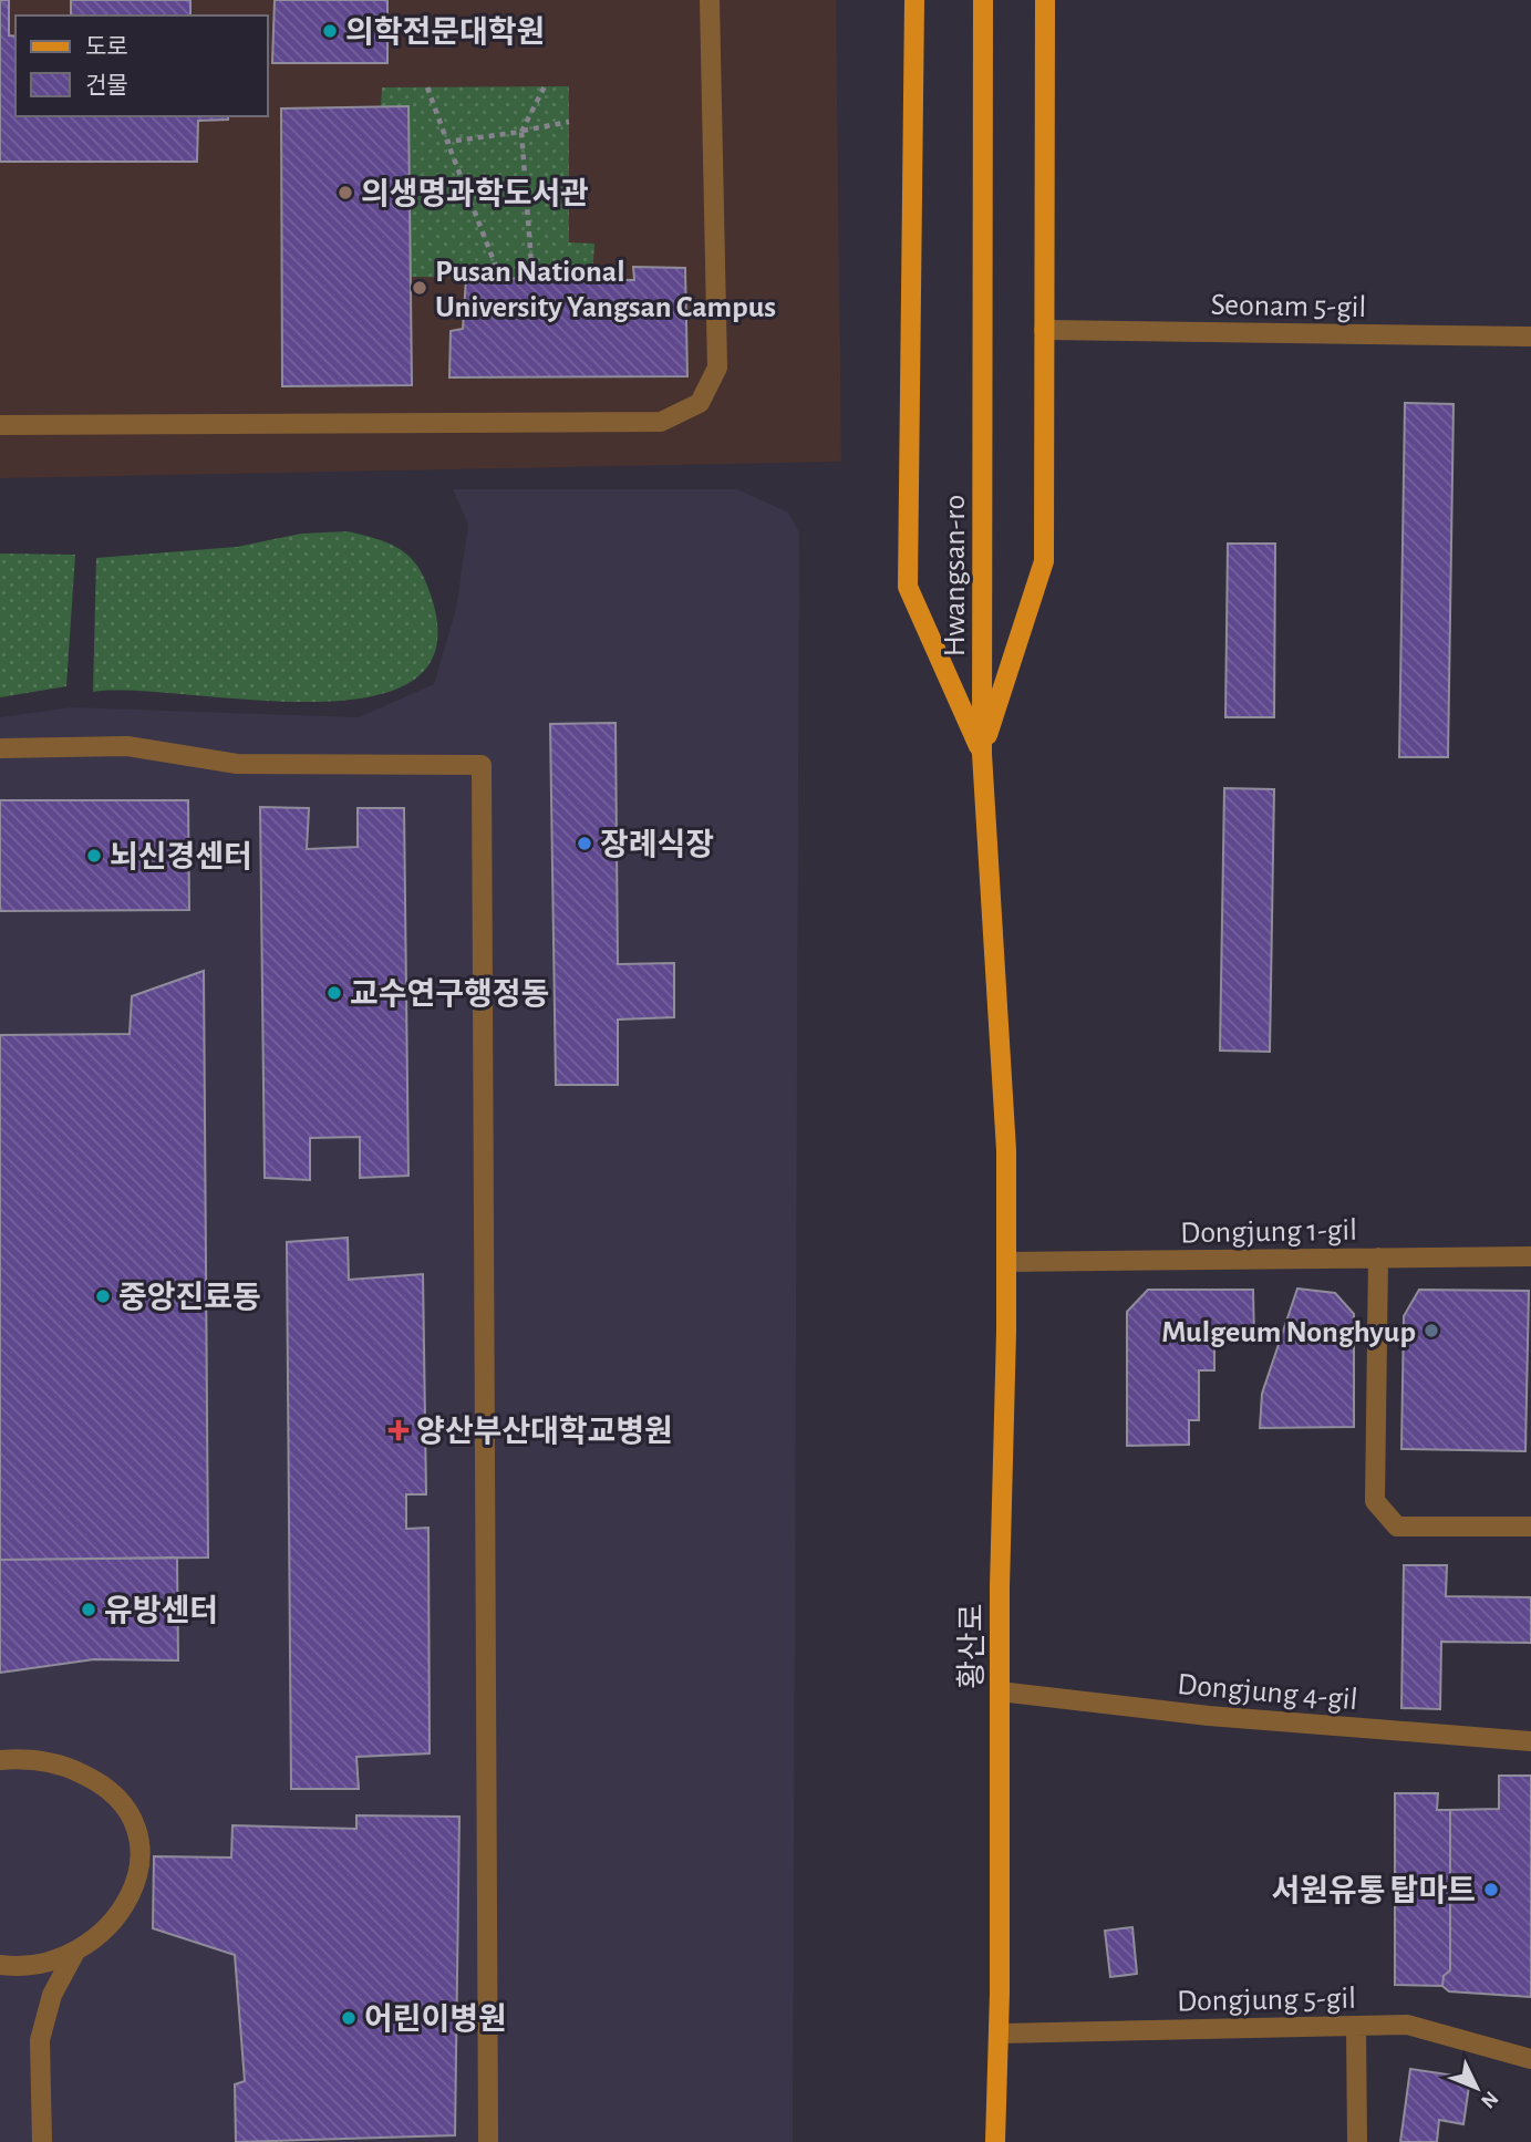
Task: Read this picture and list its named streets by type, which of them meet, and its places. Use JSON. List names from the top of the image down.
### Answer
{
  "streets": {
    "main road": ["Hwangsan-ro", "황산로"],
    "street": [
      "Seonam 5-gil",
      "Dongjung 1-gil",
      "Dongjung 4-gil",
      "Dongjung 5-gil"
    ]
  },
  "crossings": [
    ["Hwangsan-ro", "황산로"],
    ["Dongjung 1-gil", "황산로"],
    ["황산로", "Dongjung 4-gil"],
    ["황산로", "Dongjung 5-gil"]
  ],
  "places": {
    "other": [
      "의학전문대학원",
      "의생명과학도서관",
      "Pusan National University Yangsan Campus",
      "장례식장",
      "뇌신경센터",
      "교수연구행정동",
      "중앙진료동",
      "Mulgeum Nonghyup",
      "유방센터",
      "서원유통 탑마트",
      "어린이병원"
    ],
    "health": ["양산부산대학교병원"]
  },
  "legend": ["도로", "건물"],
  "north": "bottom right"
}
